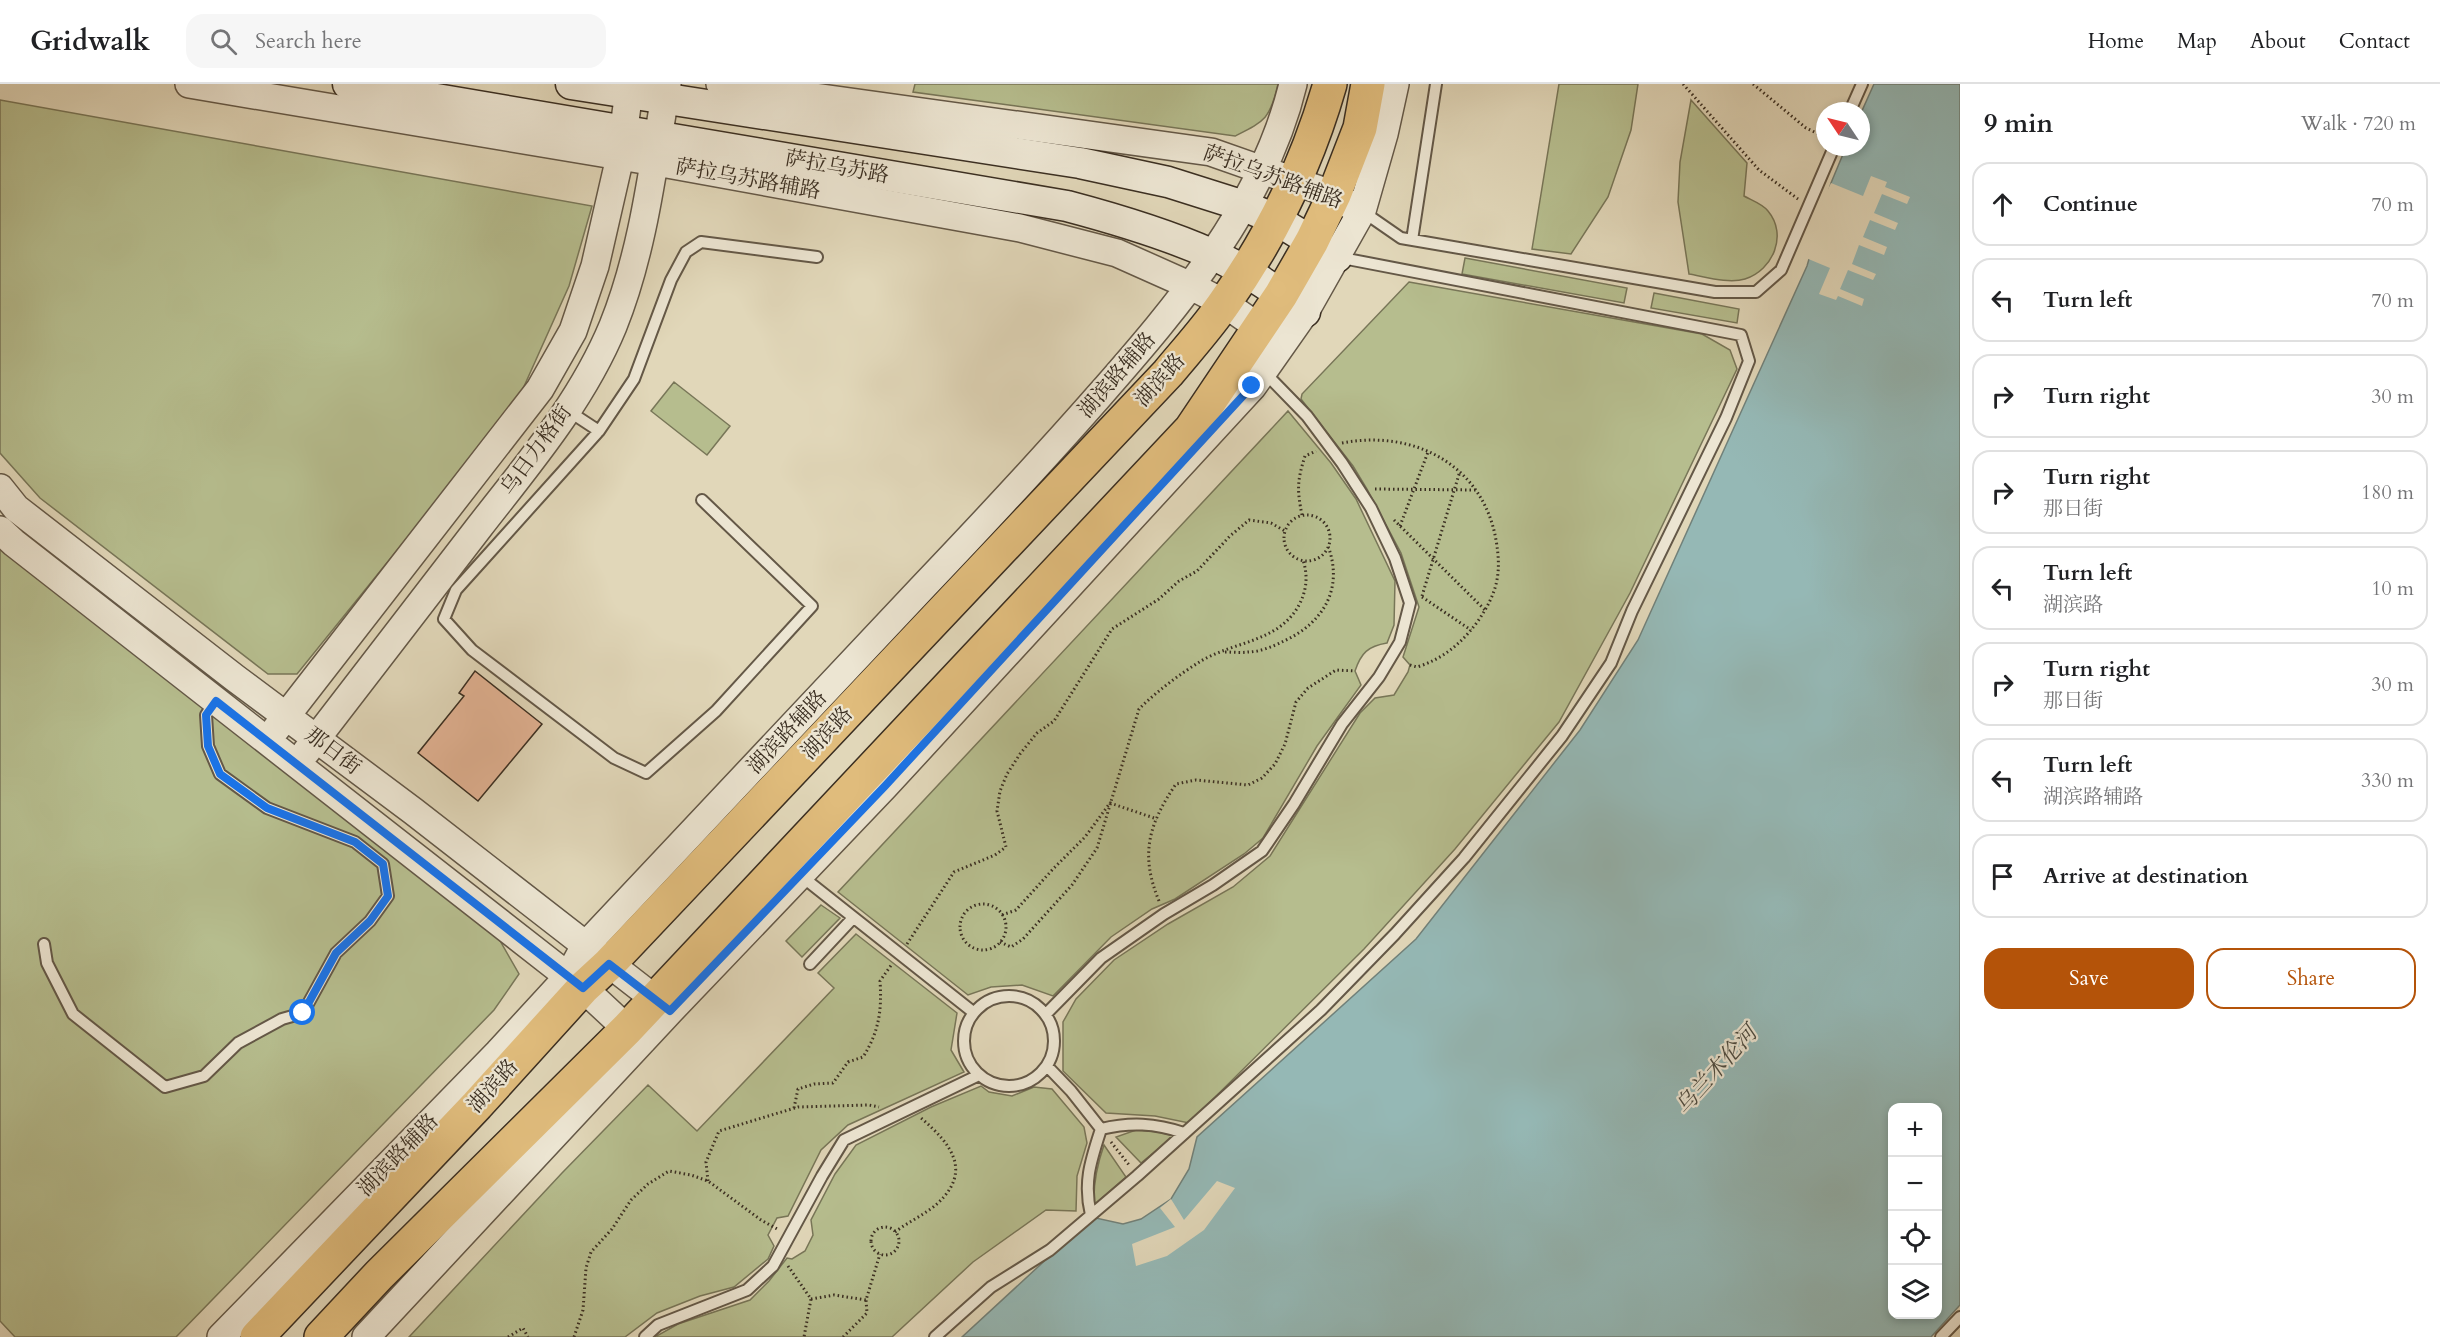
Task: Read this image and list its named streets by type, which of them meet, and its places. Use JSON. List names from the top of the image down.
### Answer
{
  "streets": {
    "main road": ["萨拉乌苏路", "湖滨路"],
    "street": [
      "萨拉乌苏路辅路",
      "湖滨路辅路",
      "乌日力格街",
      "那日街"
    ]
  },
  "crossings": [
    ["萨拉乌苏路", "萨拉乌苏路辅路"],
    ["萨拉乌苏路", "湖滨路辅路"],
    ["萨拉乌苏路", "湖滨路"],
    ["萨拉乌苏路", "乌日力格街"],
    ["萨拉乌苏路辅路", "湖滨路辅路"],
    ["萨拉乌苏路辅路", "湖滨路"],
    ["萨拉乌苏路辅路", "乌日力格街"],
    ["湖滨路辅路", "湖滨路"],
    ["湖滨路辅路", "那日街"],
    ["湖滨路", "那日街"],
    ["乌日力格街", "那日街"]
  ],
  "water": ["乌兰木伦河"],
  "north": "top left",
  "page": {
    "header": "Gridwalk",
    "search": "Search here",
    "nav": [
      "Home",
      "Map",
      "About",
      "Contact"
    ],
    "heading": ["9 min", "Walk · 720 m"],
    "list": [
      ["Continue", "70 m"],
      ["Turn left", "70 m"],
      ["Turn right", "30 m"],
      ["Turn right", "那日街", "180 m"],
      ["Turn left", "湖滨路", "10 m"],
      ["Turn right", "那日街", "30 m"],
      ["Turn left", "湖滨路辅路", "330 m"],
      "Arrive at destination"
    ],
    "buttons": ["Save", "Share"],
    "map_buttons": ["+", "−"]
  }
}
